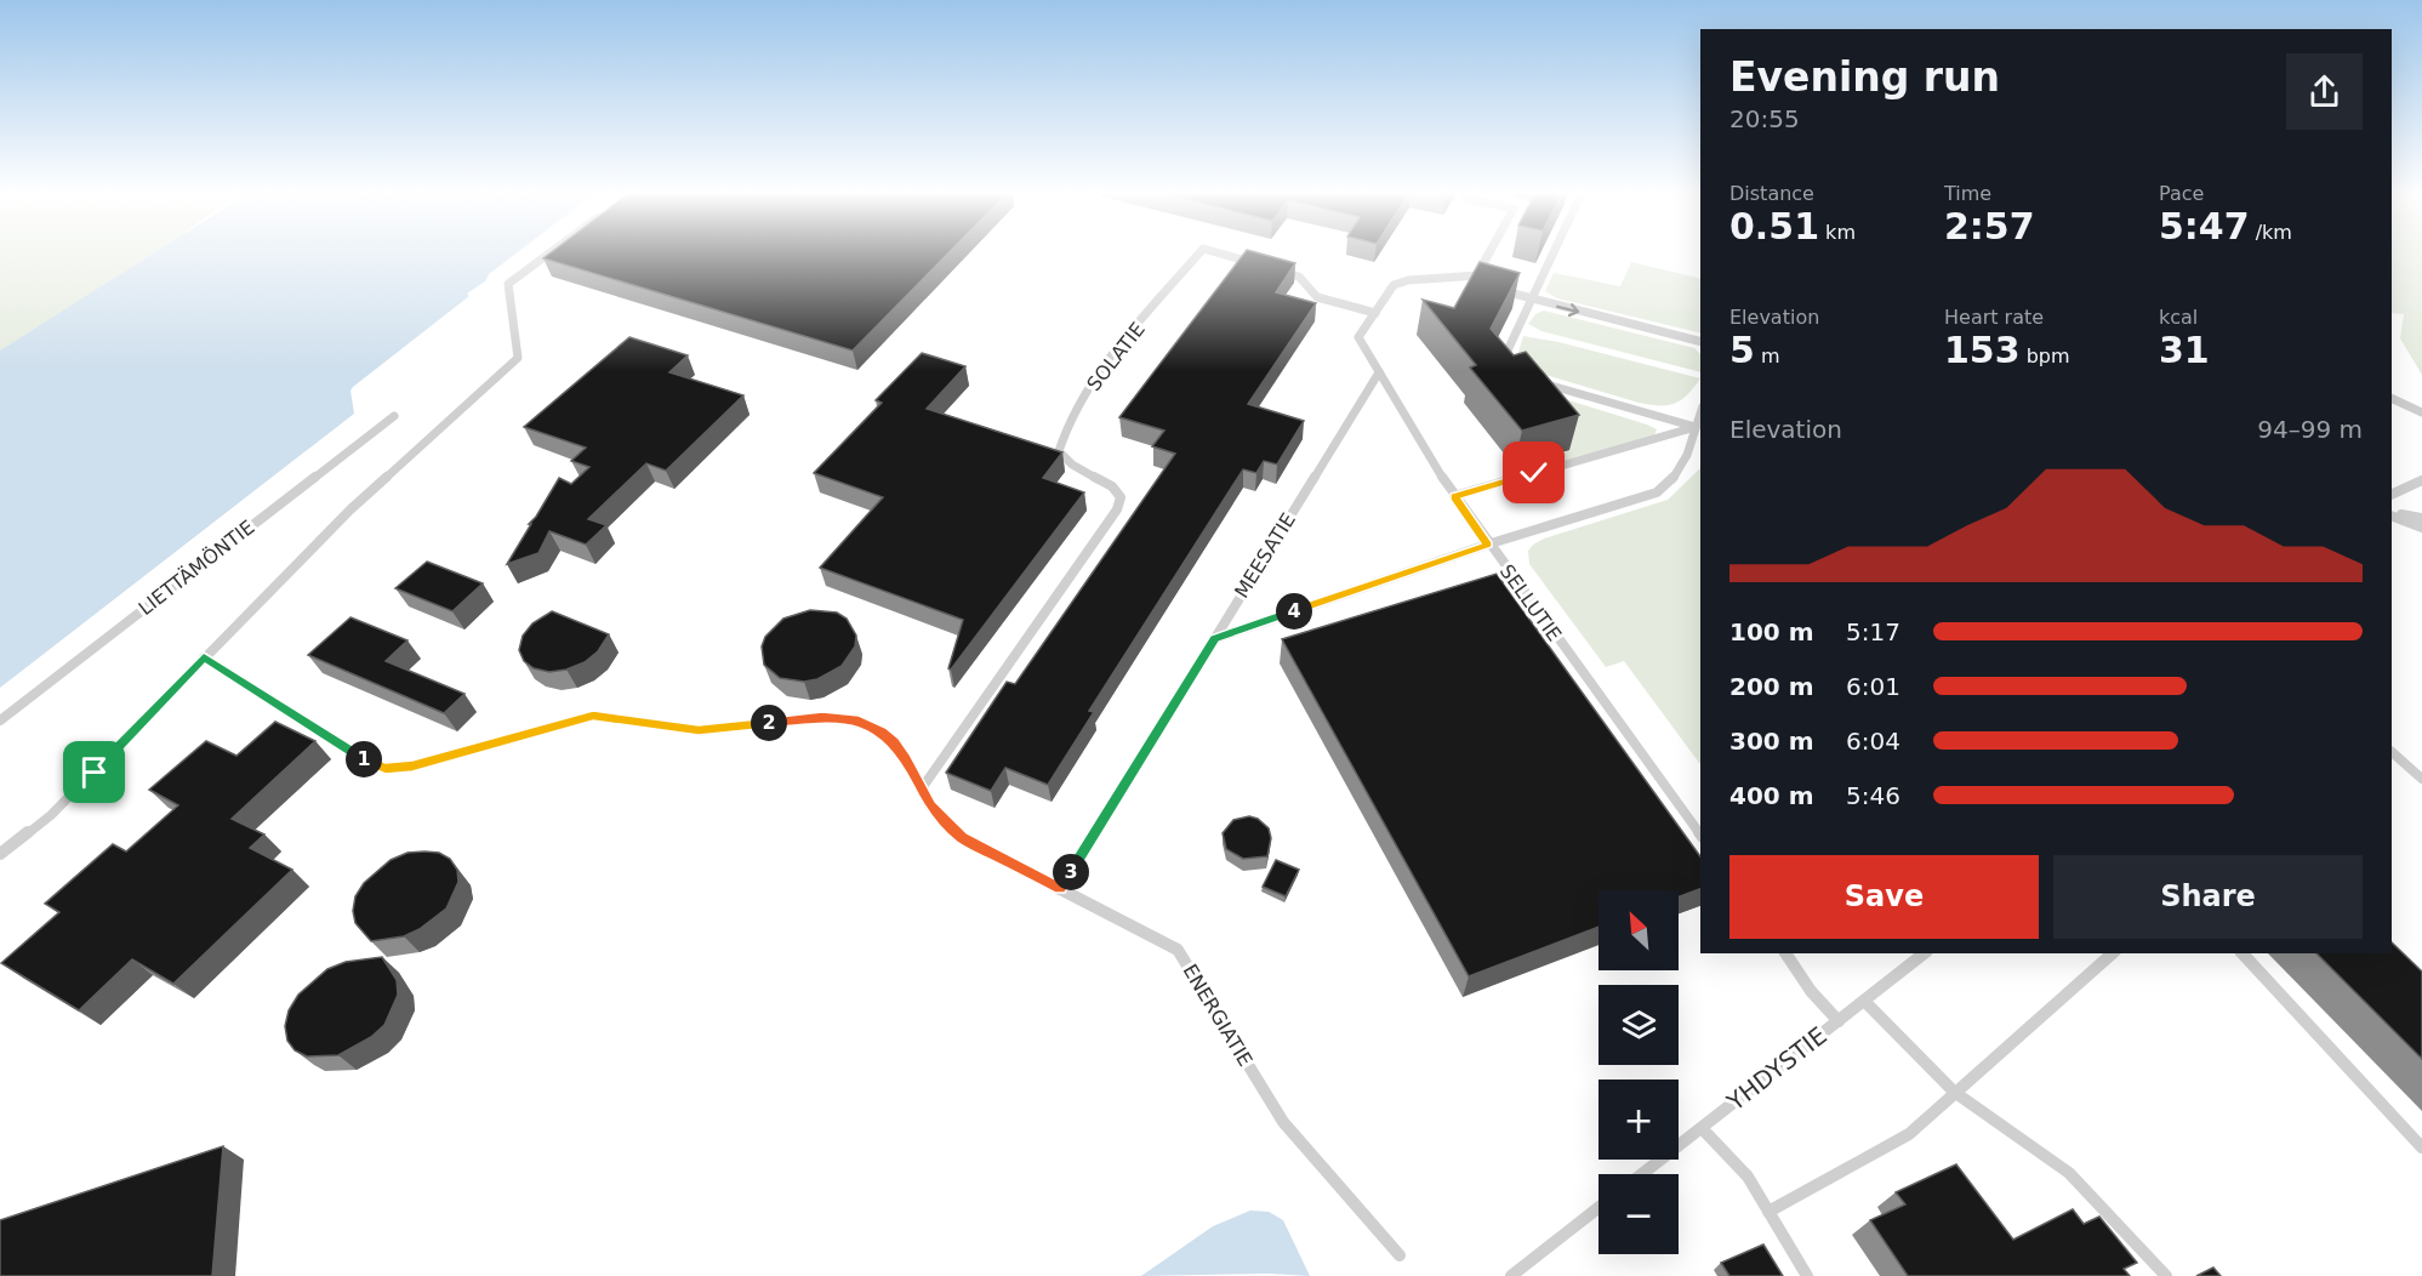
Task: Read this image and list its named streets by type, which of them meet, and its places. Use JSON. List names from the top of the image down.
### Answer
{
  "streets": {
    "lane": [
      "SOLATIE",
      "MEESATIE",
      "LIETTÄMÖNTIE",
      "SELLUTIE",
      "ENERGIATIE",
      "YHDYSTIE"
    ]
  },
  "crossings": [
    ["SOLATIE", "ENERGIATIE"],
    ["MEESATIE", "SELLUTIE"],
    ["MEESATIE", "ENERGIATIE"]
  ],
  "north": "top left",
  "page": {
    "heading": ["Evening run", "20:55"],
    "stats": [
      ["Distance", "0.51 km"],
      ["Time", "2:57"],
      ["Pace", "5:47 /km"],
      ["Elevation", "5 m"],
      ["Heart rate", "153 bpm"],
      ["kcal", "31"]
    ],
    "chart": ["Elevation", "94–99 m"],
    "pins": [
      "4",
      "2",
      "1",
      "3"
    ],
    "list": [
      {
        "name": "100 m",
        "note": "5:17"
      },
      {
        "name": "200 m",
        "note": "6:01"
      },
      {
        "name": "300 m",
        "note": "6:04"
      },
      {
        "name": "400 m",
        "note": "5:46"
      }
    ],
    "buttons": ["Save", "Share"],
    "map_buttons": ["+", "−"]
  }
}
